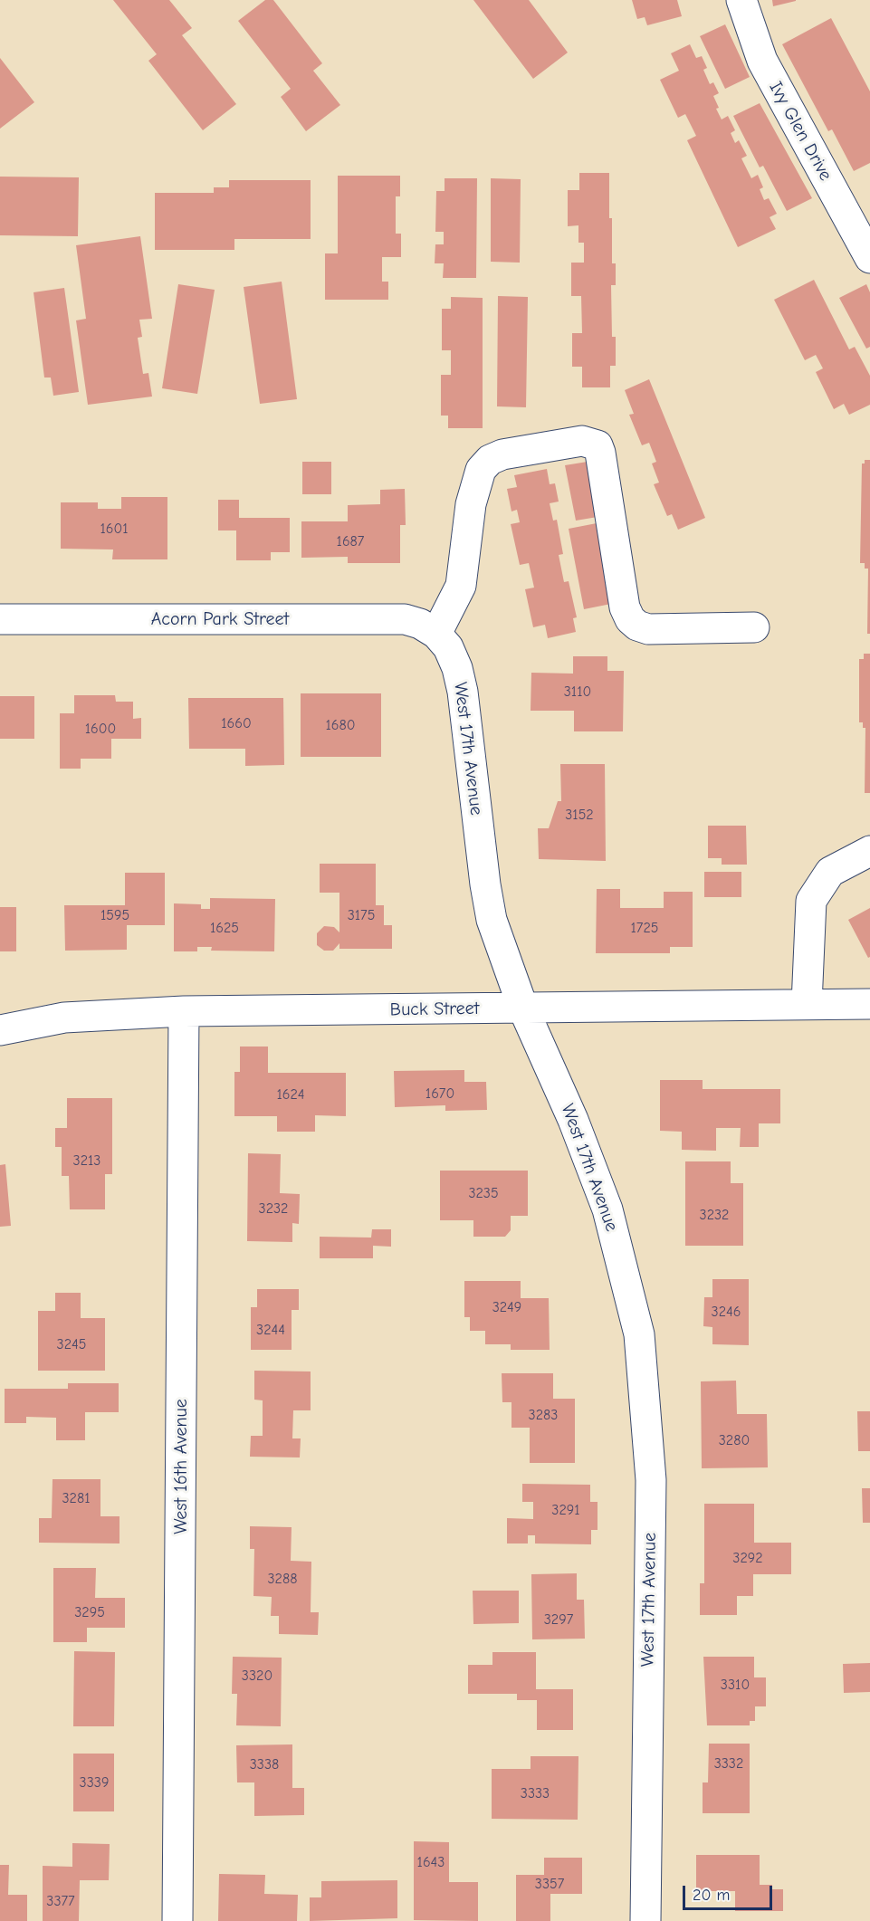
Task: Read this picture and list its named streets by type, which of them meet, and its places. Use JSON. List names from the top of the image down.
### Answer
{
  "streets": {
    "street": [
      "Ivy Glen Drive",
      "Acorn Park Street",
      "West 17th Avenue",
      "Buck Street",
      "West 16th Avenue"
    ]
  },
  "crossings": [
    ["Acorn Park Street", "West 17th Avenue"],
    ["West 17th Avenue", "Buck Street"],
    ["Buck Street", "West 16th Avenue"]
  ],
  "house_numbers": [
    "1601",
    "1687",
    "3110",
    "1660",
    "1680",
    "1600",
    "3152",
    "1595",
    "3175",
    "1625",
    "1725",
    "1670",
    "1624",
    "3213",
    "3235",
    "3232",
    "3232",
    "3249",
    "3246",
    "3244",
    "3245",
    "3283",
    "3280",
    "3281",
    "3291",
    "3292",
    "3288",
    "3295",
    "3297",
    "3320",
    "3310",
    "3332",
    "3338",
    "3339",
    "3333",
    "1643",
    "3357",
    "3377"
  ],
  "scale_bar": "20 m"
}
